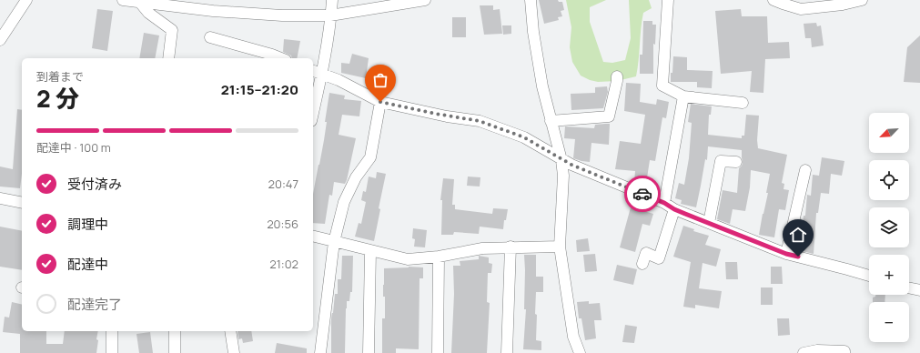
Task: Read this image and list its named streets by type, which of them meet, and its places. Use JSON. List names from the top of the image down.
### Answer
{
  "north": "bottom left",
  "page": {
    "heading": ["2 分", "到着まで", "21:15–21:20"],
    "map_buttons": ["+", "−"],
    "bar": "配達中 · 100 m",
    "list": [
      ["受付済み", "20:47"],
      ["調理中", "20:56"],
      ["配達中", "21:02"],
      "配達完了"
    ]
  }
}
